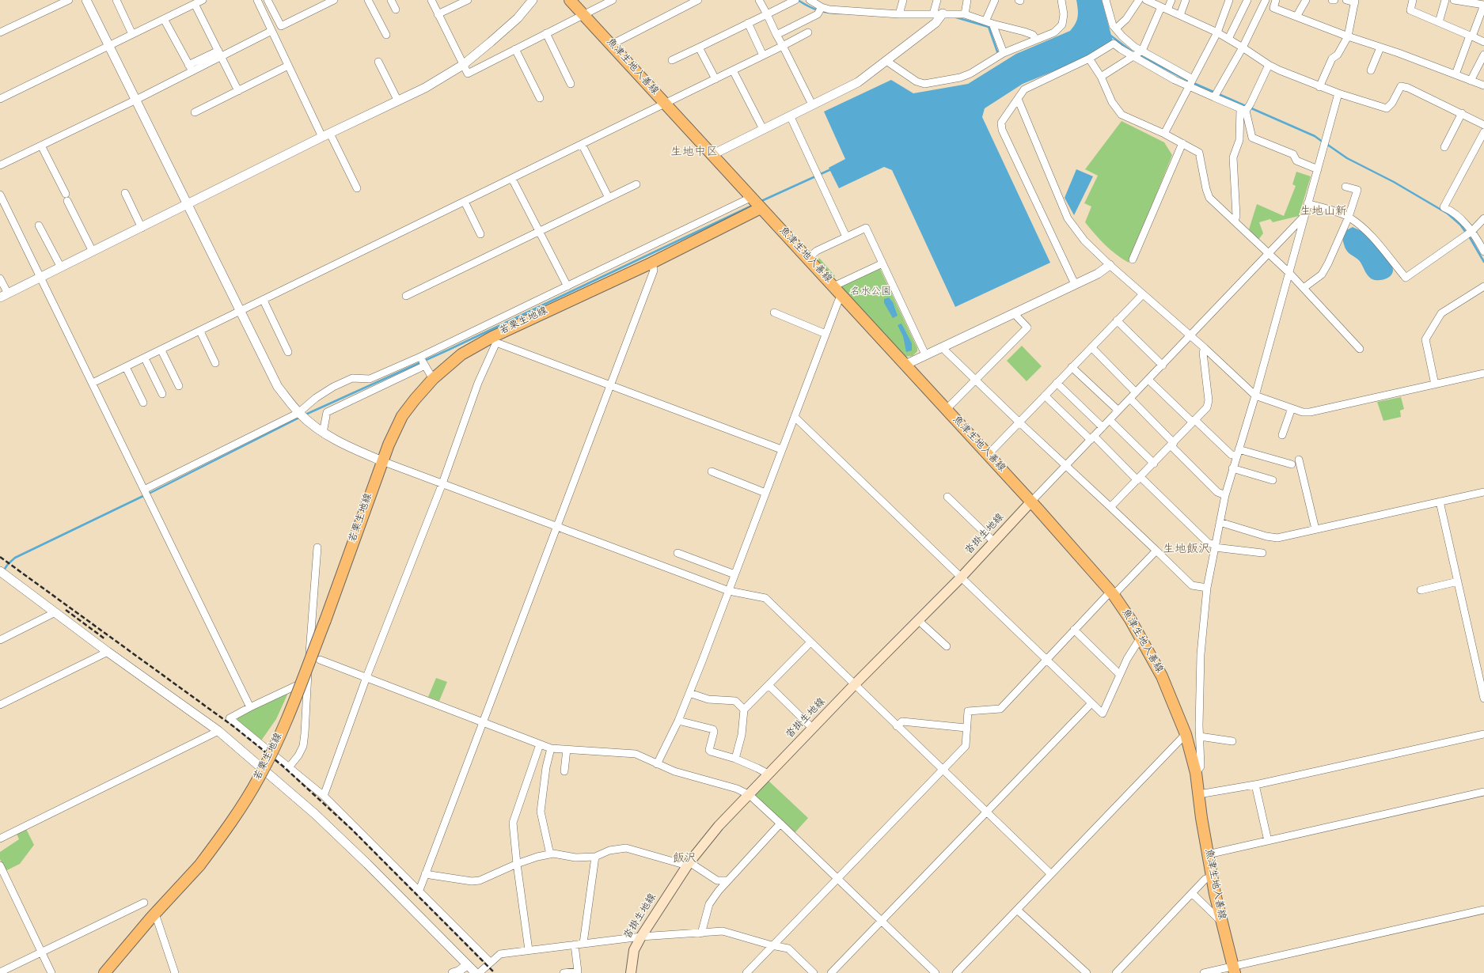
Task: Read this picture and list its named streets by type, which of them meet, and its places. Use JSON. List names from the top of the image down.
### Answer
{
  "streets": {
    "main road": ["魚津生地入善線", "若栗生地線", "沓掛生地線"]
  },
  "crossings": [
    ["魚津生地入善線", "若栗生地線"],
    ["魚津生地入善線", "沓掛生地線"]
  ],
  "districts": [
    "生地中区",
    "生地山新",
    "生地飯沢",
    "飯沢"
  ],
  "parks": ["名水公園"]
}
